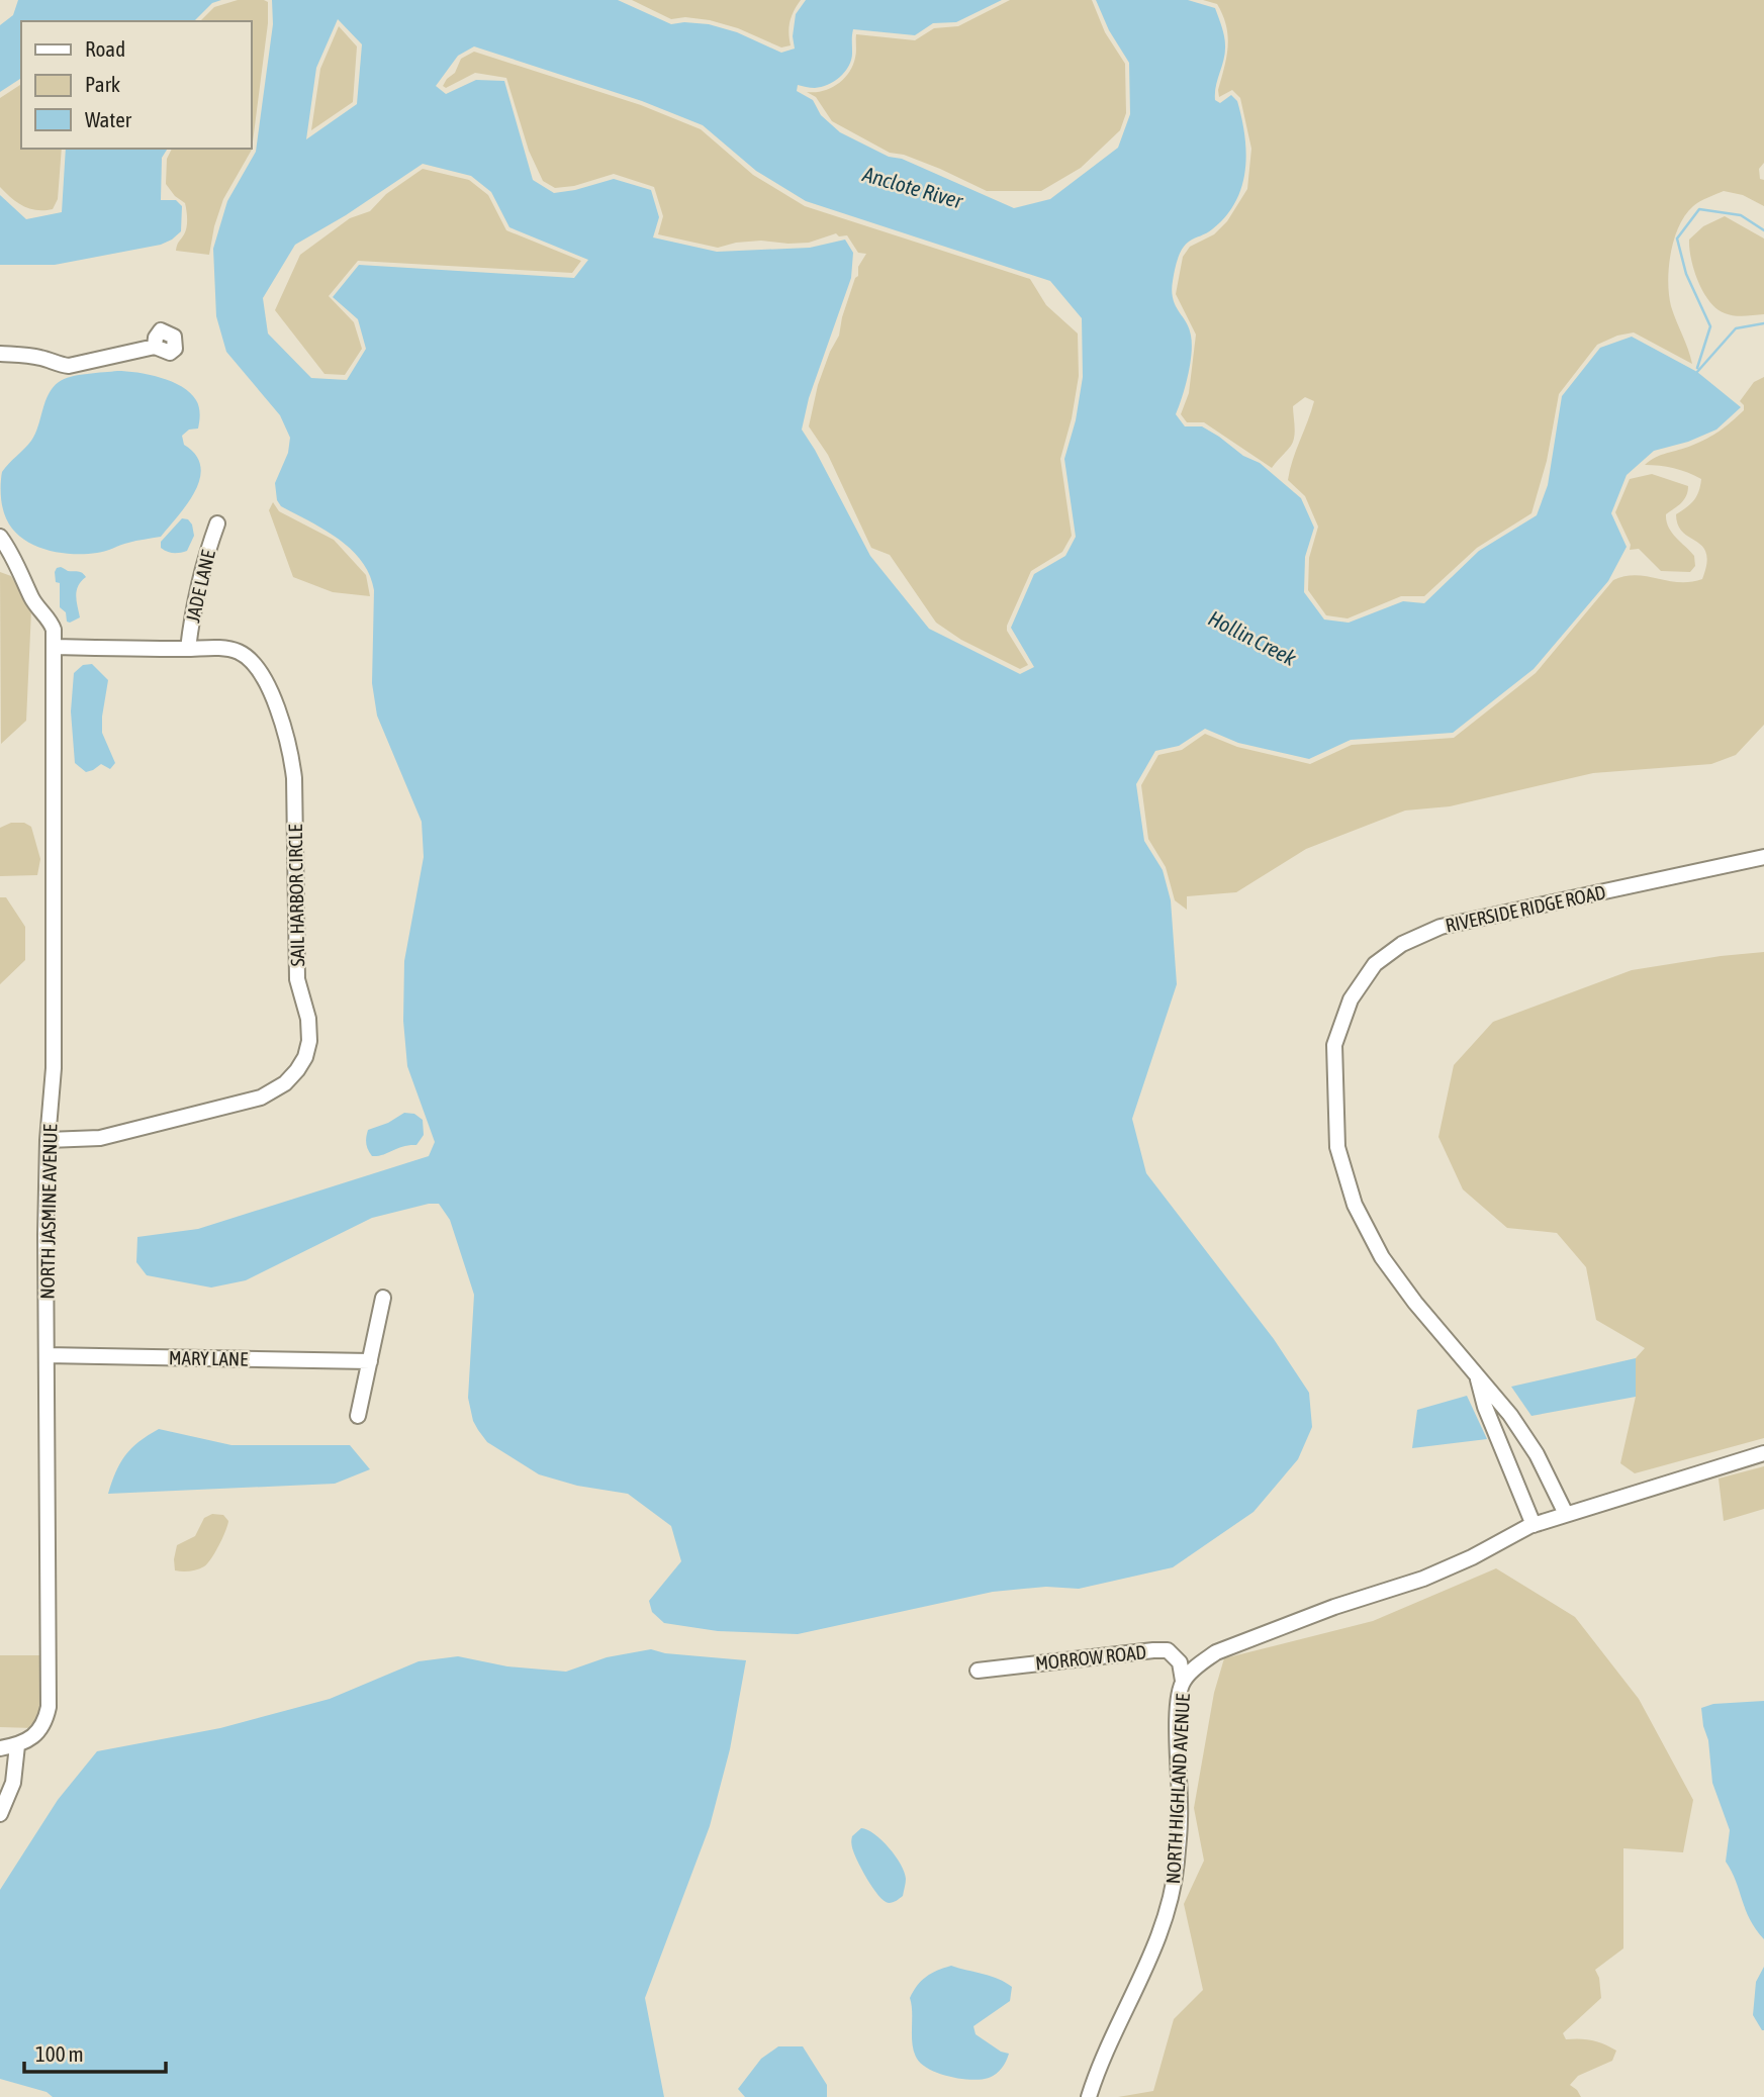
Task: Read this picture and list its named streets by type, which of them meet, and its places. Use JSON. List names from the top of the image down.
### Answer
{
  "streets": {
    "street": [
      "JADE LANE",
      "SAIL HARBOR CIRCLE",
      "RIVERSIDE RIDGE ROAD",
      "NORTH JASMINE AVENUE",
      "MARY LANE",
      "MORROW ROAD",
      "NORTH HIGHLAND AVENUE"
    ]
  },
  "crossings": [
    ["JADE LANE", "SAIL HARBOR CIRCLE"],
    ["SAIL HARBOR CIRCLE", "NORTH JASMINE AVENUE"],
    ["RIVERSIDE RIDGE ROAD", "NORTH HIGHLAND AVENUE"],
    ["NORTH JASMINE AVENUE", "MARY LANE"],
    ["MORROW ROAD", "NORTH HIGHLAND AVENUE"]
  ],
  "water": ["Anclote River", "Hollin Creek"],
  "legend": ["Road", "Park", "Water"],
  "scale_bar": "100 m"
}
